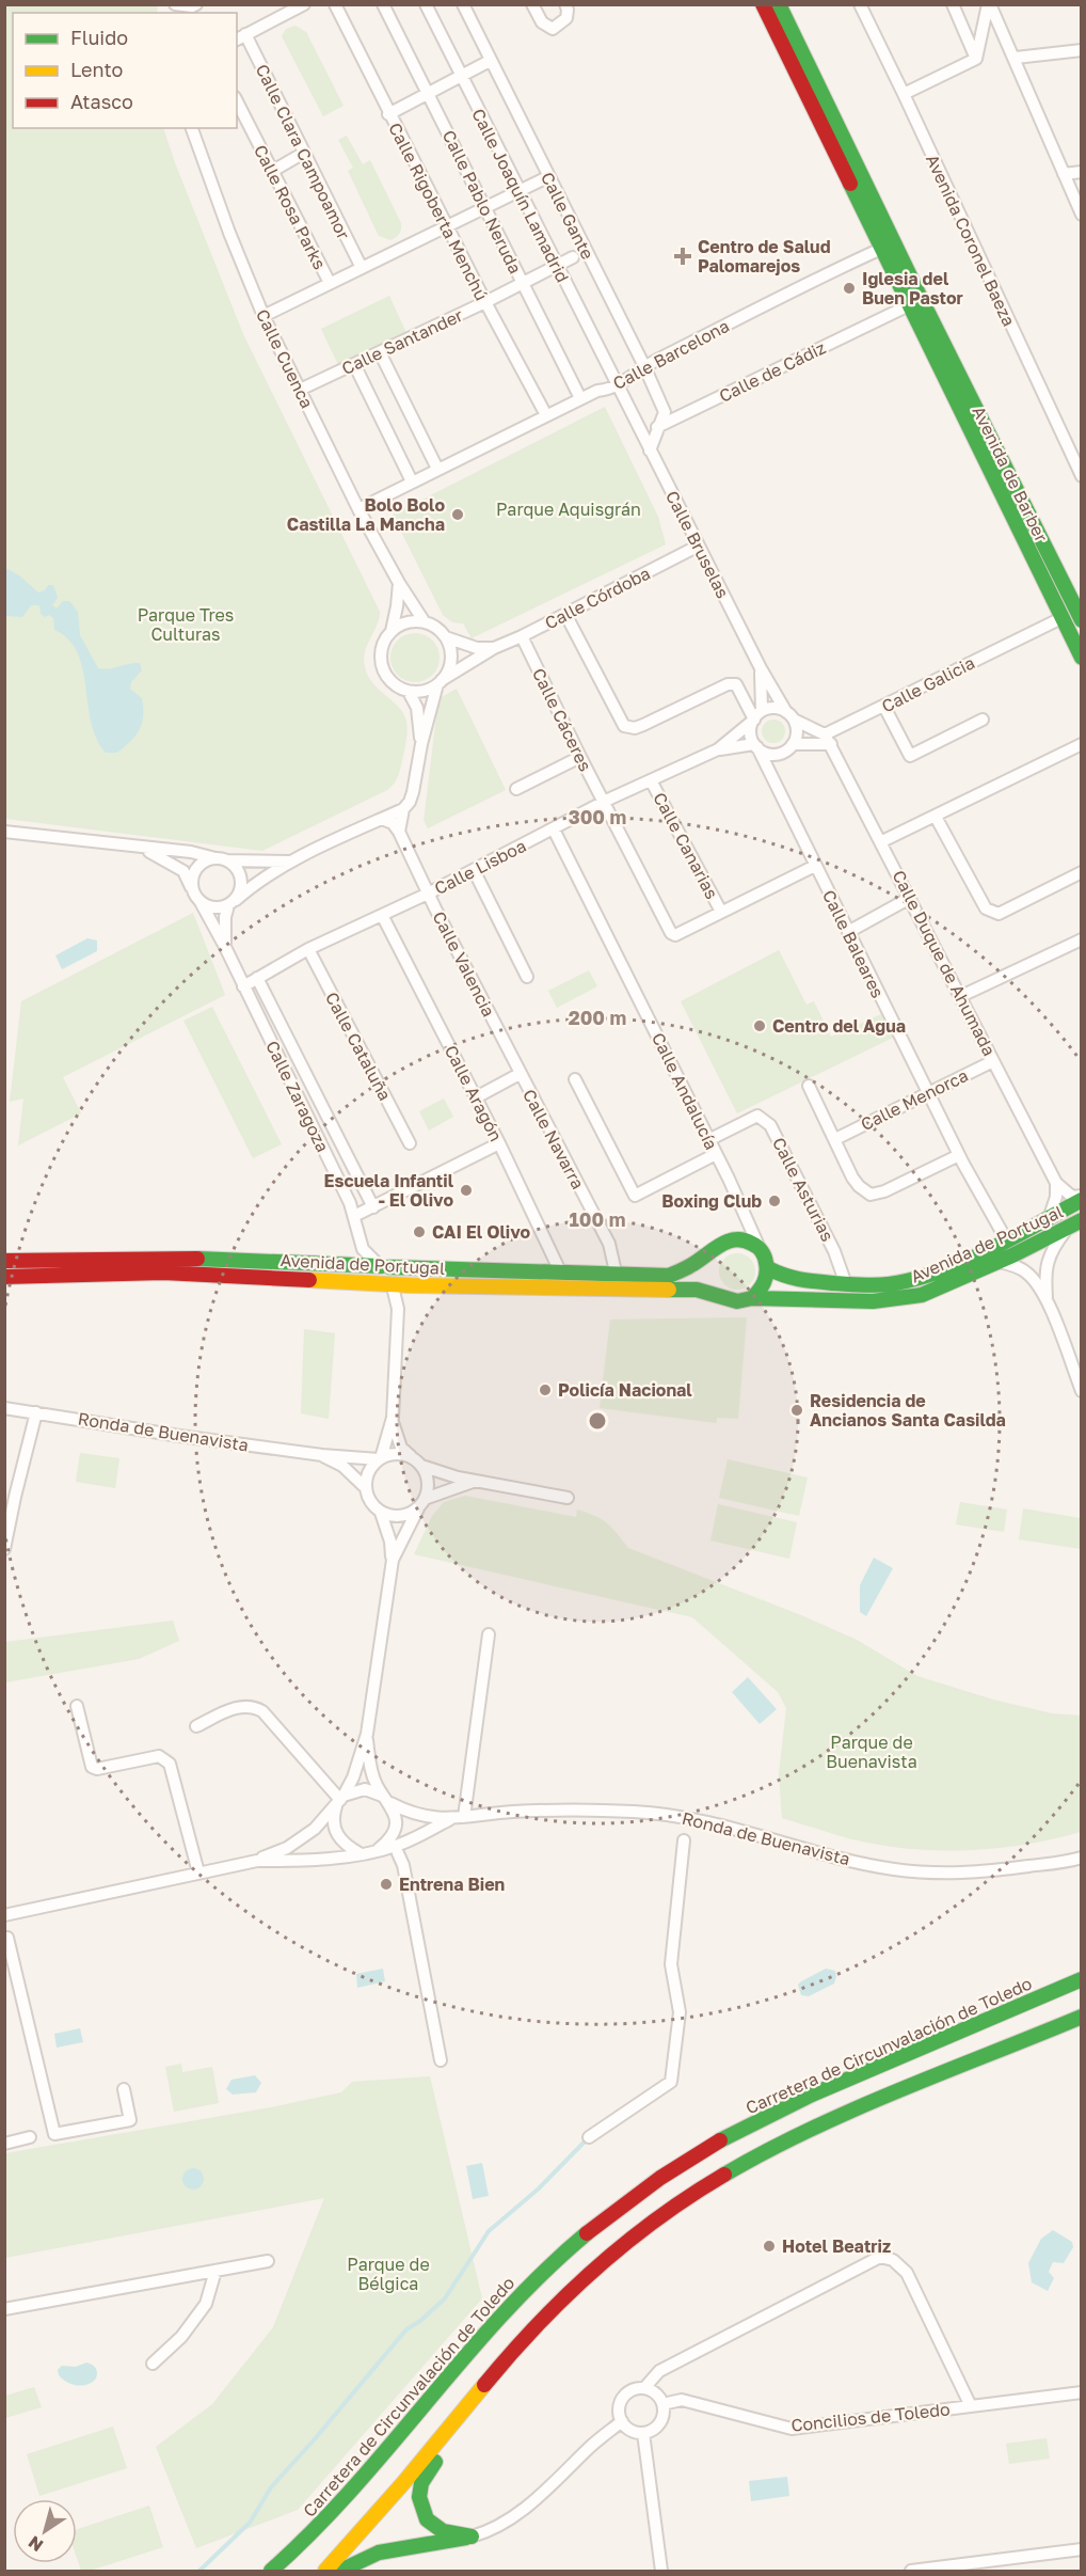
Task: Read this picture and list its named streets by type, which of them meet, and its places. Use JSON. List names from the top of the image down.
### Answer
{
  "streets": {
    "main road": ["Avenida de Barber", "Avenida de Portugal", "Carretera de Circunvalación de Toledo"],
    "street": [
      "Calle Clara Campoamor",
      "Calle Joaquín Lamadrid",
      "Calle Pablo Neruda",
      "Calle Rosa Parks",
      "Calle Rigoberta Menchú",
      "Calle Gante",
      "Avenida Coronel Baeza",
      "Calle Santander",
      "Calle Barcelona",
      "Calle Cuenca",
      "Calle de Cádiz",
      "Calle Bruselas",
      "Calle Córdoba",
      "Calle Galicia",
      "Calle Cáceres",
      "Calle Canarias",
      "Calle Lisboa",
      "Calle Baleares",
      "Calle Duque de Ahumada",
      "Calle Valencia",
      "Calle Cataluña",
      "Calle Andalucía",
      "Calle Aragón",
      "Calle Zaragoza",
      "Calle Menorca",
      "Calle Navarra",
      "Calle Asturias",
      "Ronda de Buenavista",
      "Concilios de Toledo"
    ]
  },
  "crossings": [
    ["Calle Joaquín Lamadrid", "Calle Santander"],
    ["Calle Joaquín Lamadrid", "Calle Barcelona"],
    ["Calle Joaquín Lamadrid", "Calle Bruselas"],
    ["Calle Pablo Neruda", "Calle Santander"],
    ["Calle Pablo Neruda", "Calle Barcelona"],
    ["Calle Rigoberta Menchú", "Calle Santander"],
    ["Calle Rigoberta Menchú", "Calle Barcelona"],
    ["Calle Gante", "Calle Barcelona"],
    ["Calle Gante", "Calle de Cádiz"],
    ["Calle Santander", "Calle Cuenca"],
    ["Calle Barcelona", "Calle Cuenca"],
    ["Calle Barcelona", "Avenida de Barber"],
    ["Calle Barcelona", "Calle Bruselas"],
    ["Calle Cuenca", "Calle Córdoba"],
    ["Calle de Cádiz", "Avenida de Barber"],
    ["Avenida de Barber", "Calle Galicia"],
    ["Calle Bruselas", "Calle Córdoba"],
    ["Calle Bruselas", "Calle Lisboa"],
    ["Calle Bruselas", "Calle Baleares"],
    ["Calle Córdoba", "Calle Cáceres"],
    ["Calle Galicia", "Calle Duque de Ahumada"],
    ["Calle Cáceres", "Calle Canarias"],
    ["Calle Cáceres", "Calle Lisboa"],
    ["Calle Canarias", "Calle Lisboa"],
    ["Calle Canarias", "Calle Baleares"],
    ["Calle Lisboa", "Calle Baleares"],
    ["Calle Lisboa", "Calle Valencia"],
    ["Calle Lisboa", "Calle Cataluña"],
    ["Calle Lisboa", "Calle Andalucía"],
    ["Calle Lisboa", "Calle Aragón"],
    ["Calle Lisboa", "Calle Zaragoza"],
    ["Calle Baleares", "Calle Menorca"],
    ["Calle Baleares", "Avenida de Portugal"],
    ["Calle Duque de Ahumada", "Calle Menorca"],
    ["Calle Valencia", "Calle Navarra"],
    ["Calle Andalucía", "Calle Asturias"],
    ["Calle Andalucía", "Avenida de Portugal"],
    ["Calle Aragón", "Avenida de Portugal"],
    ["Calle Navarra", "Avenida de Portugal"],
    ["Calle Asturias", "Avenida de Portugal"]
  ],
  "parks": [
    "Parque Aquisgrán",
    "Parque Tres Culturas",
    "Parque de Buenavista",
    "Parque de Bélgica"
  ],
  "places": {
    "health": ["Centro de Salud Palomarejos"],
    "other": [
      "Iglesia del Buen Pastor",
      "Bolo Bolo Castilla La Mancha",
      "Centro del Agua",
      "Escuela Infantil - El Olivo",
      "Boxing Club",
      "CAI El Olivo",
      "Policía Nacional",
      "Residencia de Ancianos Santa Casilda",
      "Entrena Bien",
      "Hotel Beatriz"
    ]
  },
  "legend": ["Fluido", "Lento", "Atasco"],
  "north": "bottom left",
  "rings": ["300 m", "200 m", "100 m"]
}
